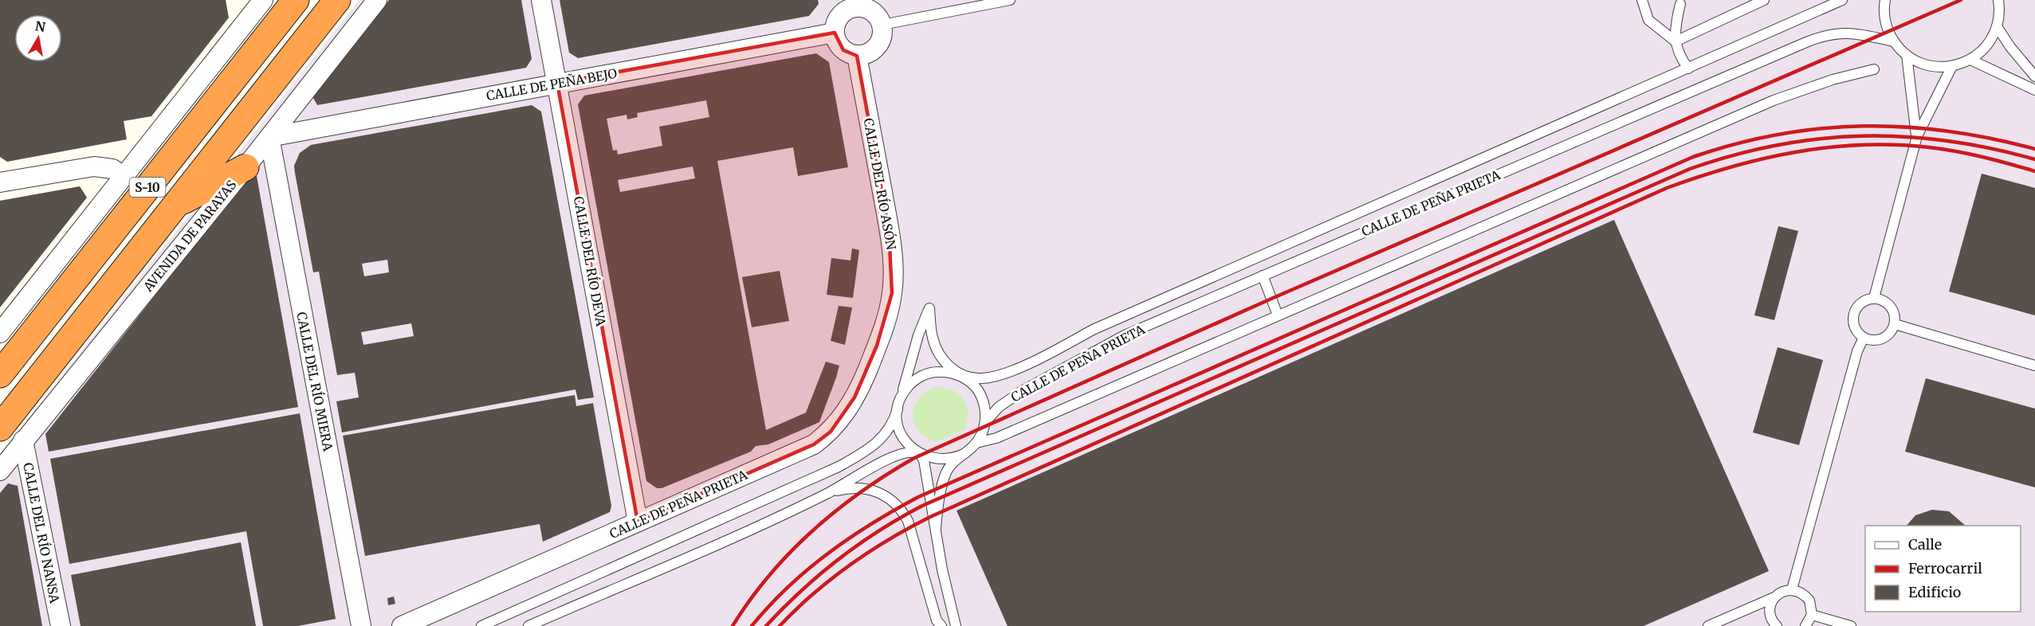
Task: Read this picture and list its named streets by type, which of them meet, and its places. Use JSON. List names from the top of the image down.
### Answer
{
  "streets": {
    "highway": ["S-10"],
    "street": [
      "CALLE DE PEÑA BEJO",
      "CALLE DEL RÍO ASÓN",
      "CALLE DE PEÑA PRIETA",
      "AVENIDA DE PARAYAS",
      "CALLE DEL RÍO DEVA",
      "CALLE DEL RÍO MIERA",
      "CALLE DEL RÍO NANSA"
    ]
  },
  "crossings": [
    ["CALLE DE PEÑA BEJO", "CALLE DEL RÍO ASÓN"],
    ["CALLE DE PEÑA BEJO", "AVENIDA DE PARAYAS"],
    ["CALLE DE PEÑA BEJO", "CALLE DEL RÍO DEVA"],
    ["CALLE DE PEÑA BEJO", "CALLE DEL RÍO MIERA"],
    ["CALLE DEL RÍO ASÓN", "CALLE DE PEÑA PRIETA"],
    ["CALLE DE PEÑA PRIETA", "CALLE DEL RÍO DEVA"],
    ["AVENIDA DE PARAYAS", "CALLE DEL RÍO MIERA"],
    ["AVENIDA DE PARAYAS", "CALLE DEL RÍO NANSA"]
  ],
  "legend": ["Calle", "Ferrocarril", "Edificio"],
  "north": "top"
}
